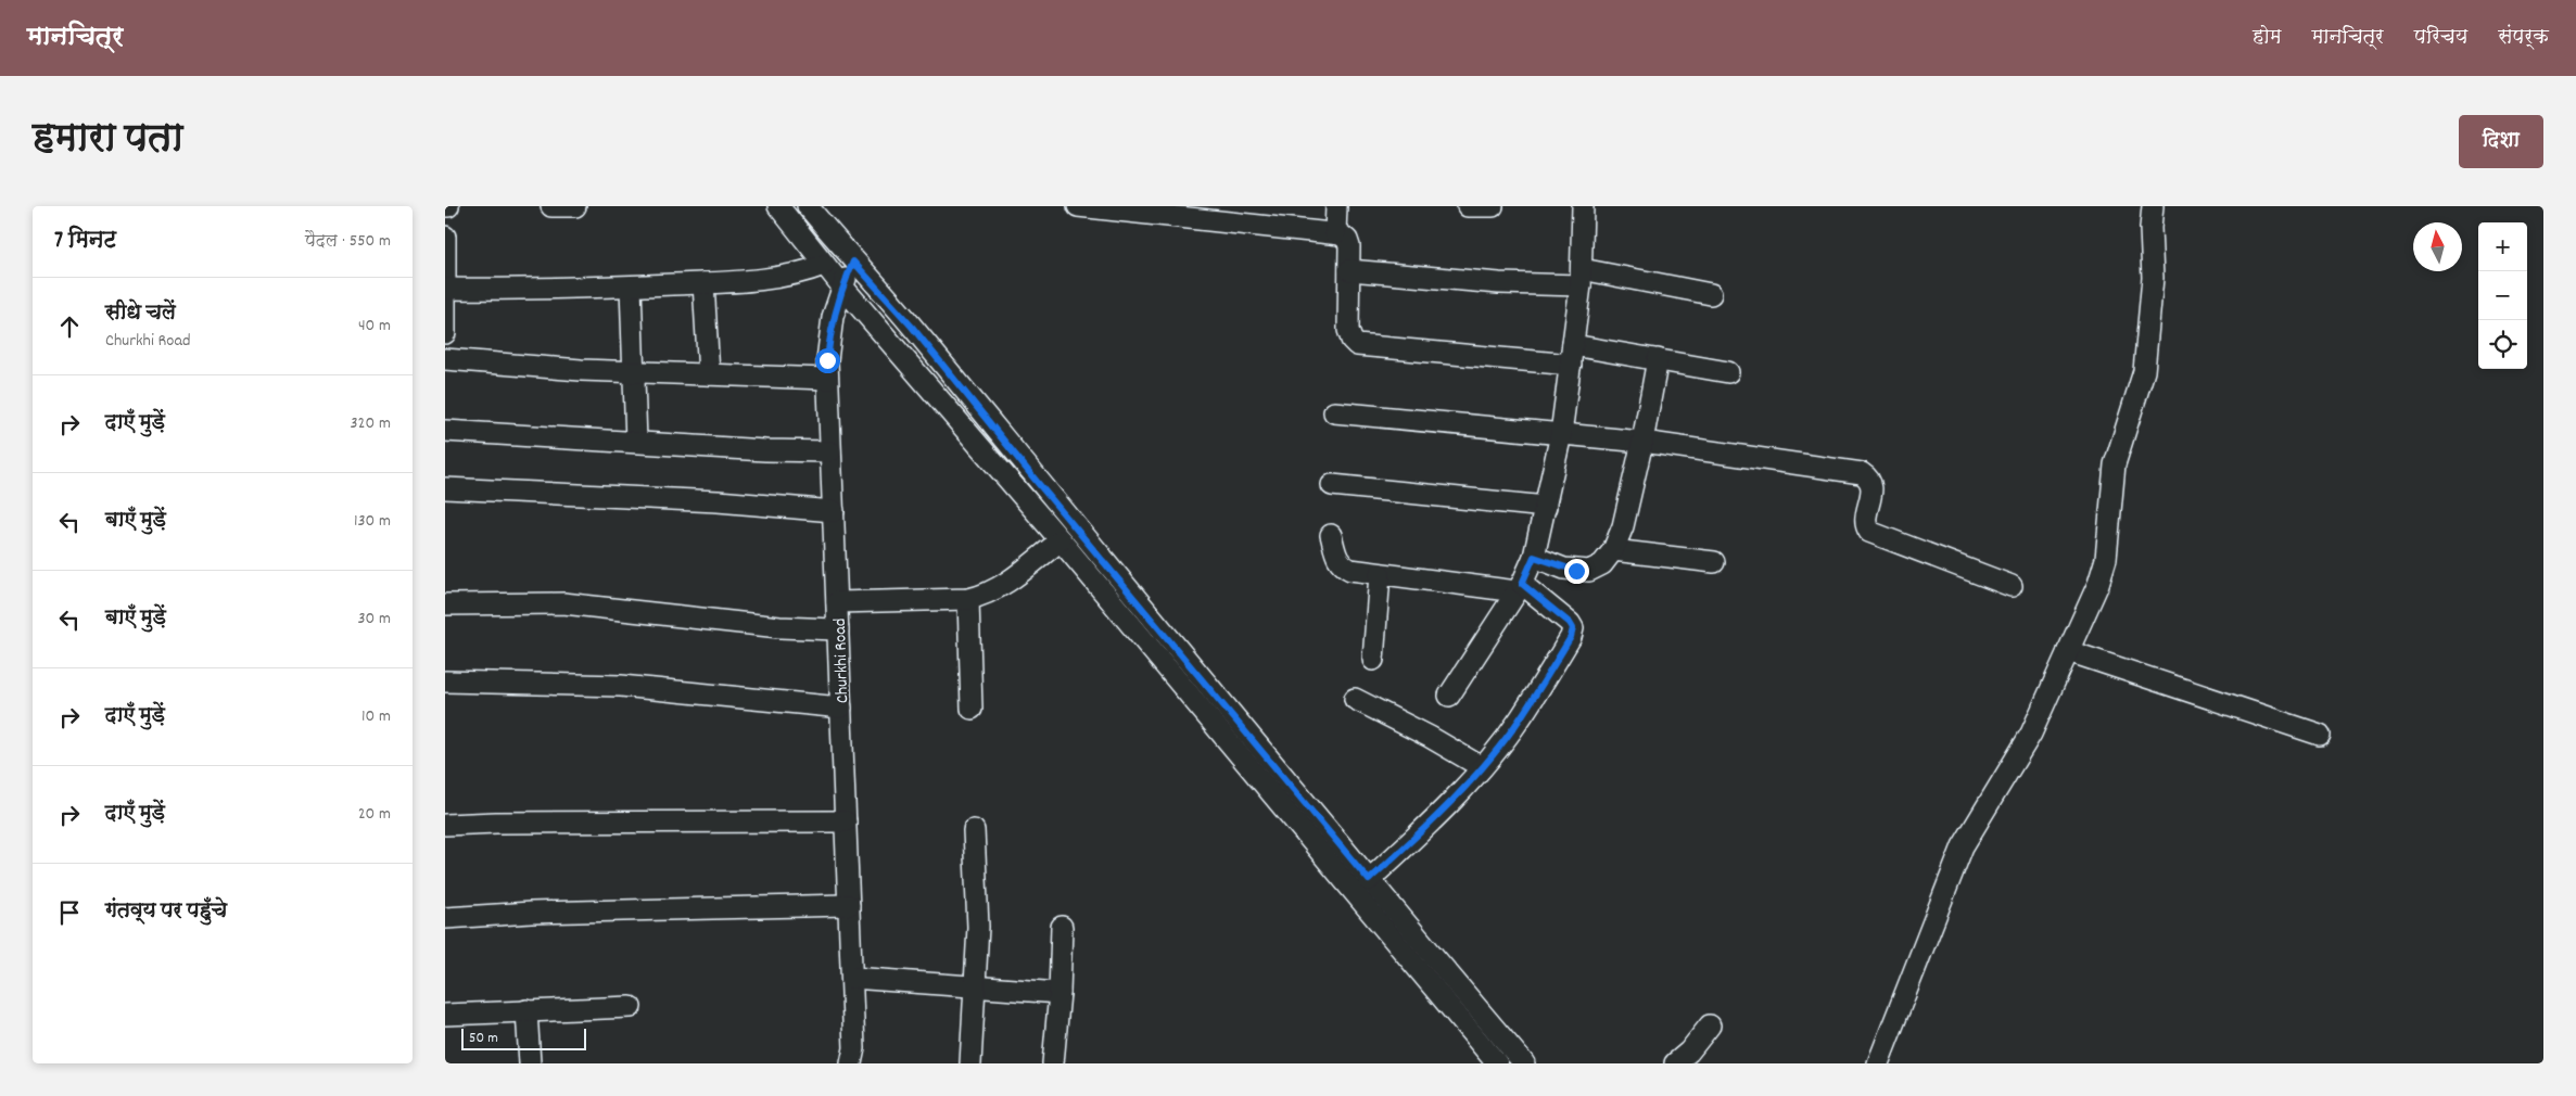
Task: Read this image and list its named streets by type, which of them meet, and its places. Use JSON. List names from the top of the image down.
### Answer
{
  "streets": {
    "street": ["Churkhi Road"]
  },
  "scale_bar": "50 m",
  "north": "top",
  "page": {
    "header": "मानचित्र",
    "nav": [
      "होम",
      "मानचित्र",
      "परिचय",
      "संपर्क"
    ],
    "title": "हमारा पता",
    "buttons": "दिशा",
    "heading": ["7 मिनट", "पैदल · 550 m"],
    "map_buttons": ["+", "−"],
    "list": [
      ["सीधे चलें", "Churkhi Road", "40 m"],
      ["दाएँ मुड़ें", "320 m"],
      ["बाएँ मुड़ें", "130 m"],
      ["बाएँ मुड़ें", "30 m"],
      ["दाएँ मुड़ें", "10 m"],
      ["दाएँ मुड़ें", "20 m"],
      "गंतव्य पर पहुँचे"
    ],
    "scale": "50 m"
  }
}
